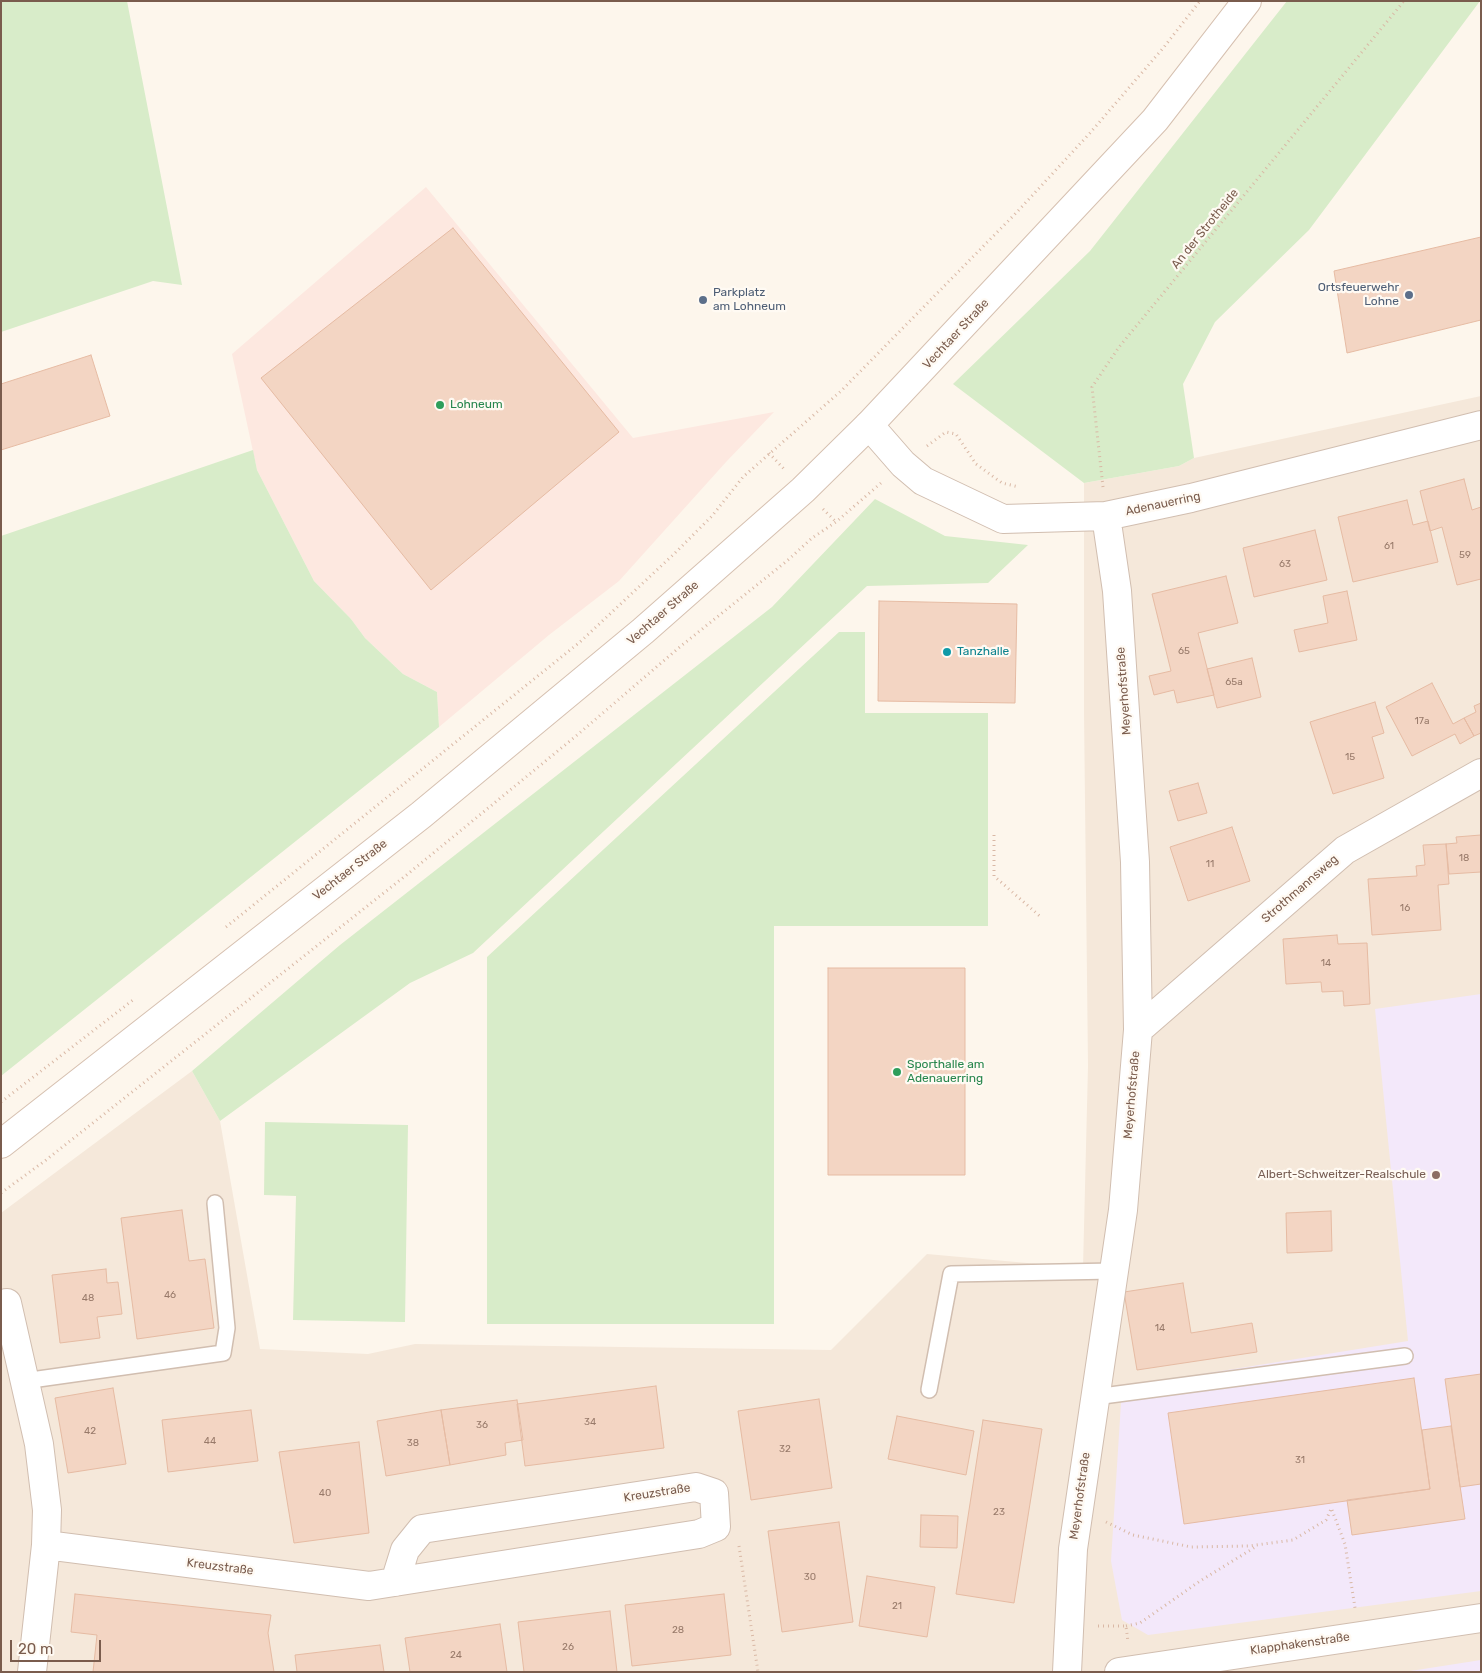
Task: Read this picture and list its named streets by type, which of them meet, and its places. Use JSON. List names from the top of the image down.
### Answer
{
  "streets": {
    "street": [
      "Vechtaer Straße",
      "Adenauerring",
      "Meyerhofstraße",
      "Strothmannsweg",
      "Kreuzstraße",
      "Klapphakenstraße"
    ],
    "path": ["An der Strotheide"]
  },
  "crossings": [
    ["An der Strotheide", "Adenauerring"],
    ["An der Strotheide", "Meyerhofstraße"],
    ["Vechtaer Straße", "Adenauerring"],
    ["Adenauerring", "Meyerhofstraße"],
    ["Meyerhofstraße", "Strothmannsweg"]
  ],
  "places": [
    "Ortsfeuerwehr Lohne",
    "Parkplatz am Lohneum",
    "Lohneum",
    "Tanzhalle",
    "Sporthalle am Adenauerring",
    "Albert-Schweitzer-Realschule"
  ],
  "house_numbers": [
    "61",
    "59",
    "63",
    "65",
    "65a",
    "17a",
    "15",
    "18",
    "11",
    "16",
    "14",
    "46",
    "48",
    "14",
    "34",
    "36",
    "42",
    "44",
    "38",
    "32",
    "31",
    "40",
    "23",
    "30",
    "21",
    "28",
    "26",
    "24"
  ],
  "scale_bar": "20 m"
}
